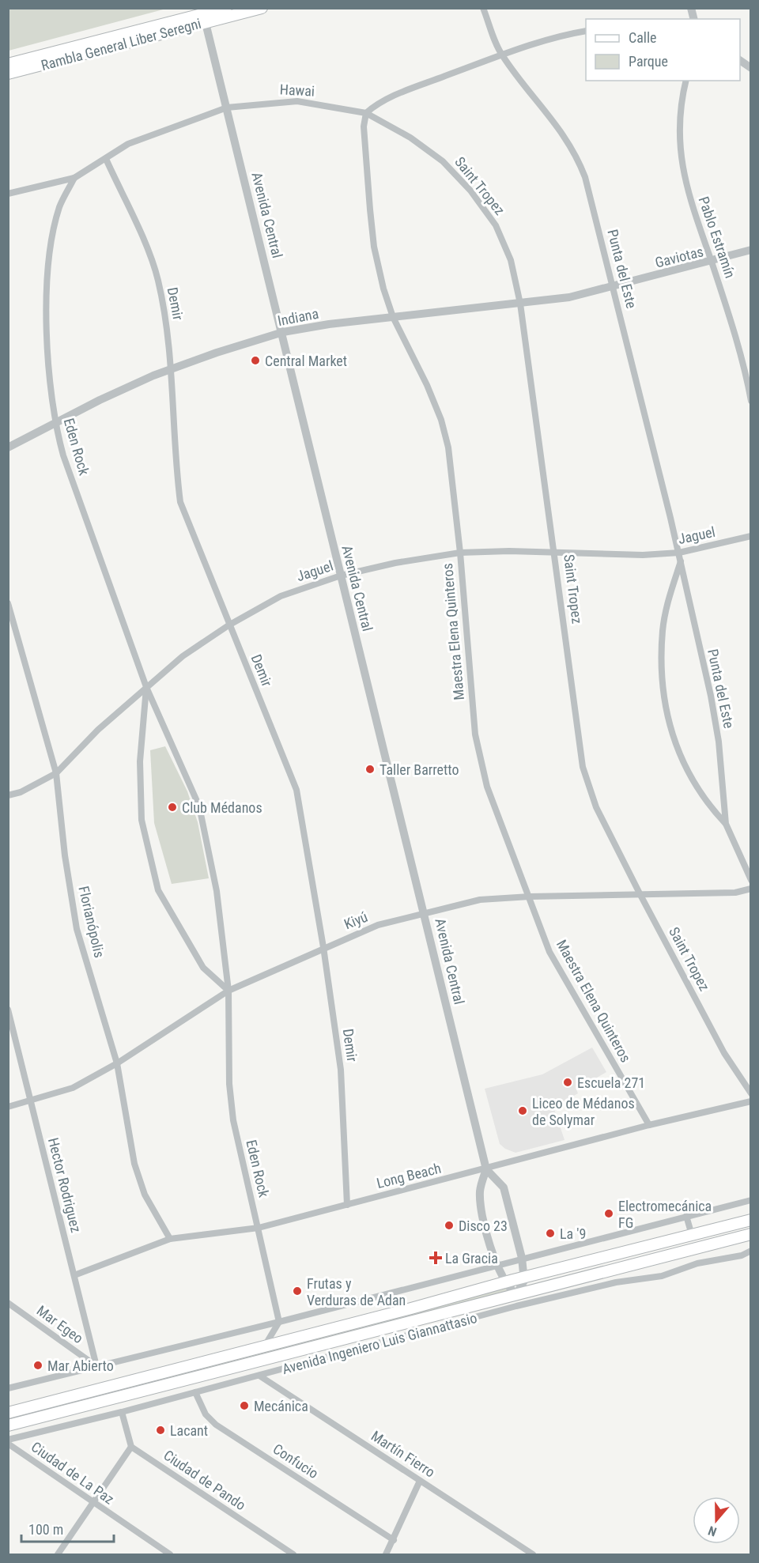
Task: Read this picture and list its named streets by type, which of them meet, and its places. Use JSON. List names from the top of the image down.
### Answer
{
  "streets": {
    "main road": ["Rambla General Liber Seregni", "Avenida Ingeniero Luis Giannattasio"],
    "street": [
      "Hawai",
      "Saint Tropez",
      "Avenida Central",
      "Pablo Estramín",
      "Gaviotas",
      "Punta del Este",
      "Demir",
      "Indiana",
      "Eden Rock",
      "Jaguel",
      "Maestra Elena Quinteros",
      "Kiyú",
      "Florianópolis",
      "Long Beach",
      "Hector Rodriguez",
      "Mar Egeo",
      "Martín Fierro",
      "Confucio",
      "Ciudad de La Paz",
      "Ciudad de Pando"
    ]
  },
  "crossings": [
    ["Rambla General Liber Seregni", "Avenida Central"],
    ["Hawai", "Saint Tropez"],
    ["Hawai", "Avenida Central"],
    ["Hawai", "Demir"],
    ["Hawai", "Eden Rock"],
    ["Hawai", "Maestra Elena Quinteros"],
    ["Saint Tropez", "Indiana"],
    ["Saint Tropez", "Jaguel"],
    ["Saint Tropez", "Maestra Elena Quinteros"],
    ["Saint Tropez", "Kiyú"],
    ["Avenida Central", "Indiana"],
    ["Avenida Central", "Jaguel"],
    ["Avenida Central", "Kiyú"],
    ["Avenida Central", "Long Beach"],
    ["Avenida Central", "Avenida Ingeniero Luis Giannattasio"],
    ["Pablo Estramín", "Gaviotas"],
    ["Gaviotas", "Punta del Este"],
    ["Gaviotas", "Indiana"],
    ["Punta del Este", "Indiana"],
    ["Punta del Este", "Jaguel"],
    ["Demir", "Indiana"],
    ["Demir", "Jaguel"],
    ["Demir", "Kiyú"],
    ["Demir", "Long Beach"],
    ["Indiana", "Eden Rock"],
    ["Indiana", "Maestra Elena Quinteros"],
    ["Eden Rock", "Jaguel"],
    ["Eden Rock", "Kiyú"],
    ["Eden Rock", "Long Beach"],
    ["Jaguel", "Maestra Elena Quinteros"],
    ["Jaguel", "Florianópolis"],
    ["Maestra Elena Quinteros", "Kiyú"],
    ["Maestra Elena Quinteros", "Long Beach"],
    ["Kiyú", "Florianópolis"],
    ["Kiyú", "Hector Rodriguez"],
    ["Florianópolis", "Long Beach"],
    ["Long Beach", "Hector Rodriguez"],
    ["Hector Rodriguez", "Mar Egeo"],
    ["Avenida Ingeniero Luis Giannattasio", "Martín Fierro"],
    ["Avenida Ingeniero Luis Giannattasio", "Confucio"]
  ],
  "places": {
    "other": [
      "Central Market",
      "Taller Barretto",
      "Club Médanos",
      "Escuela 271",
      "Liceo de Médanos de Solymar",
      "Electromecánica FG",
      "Disco 23",
      "La '9",
      "Frutas y Verduras de Adan",
      "Mar Abierto",
      "Mecánica",
      "Lacant"
    ],
    "health": ["La Gracia"]
  },
  "legend": ["Calle", "Parque"],
  "scale_bar": "100 m",
  "north": "bottom"
}
